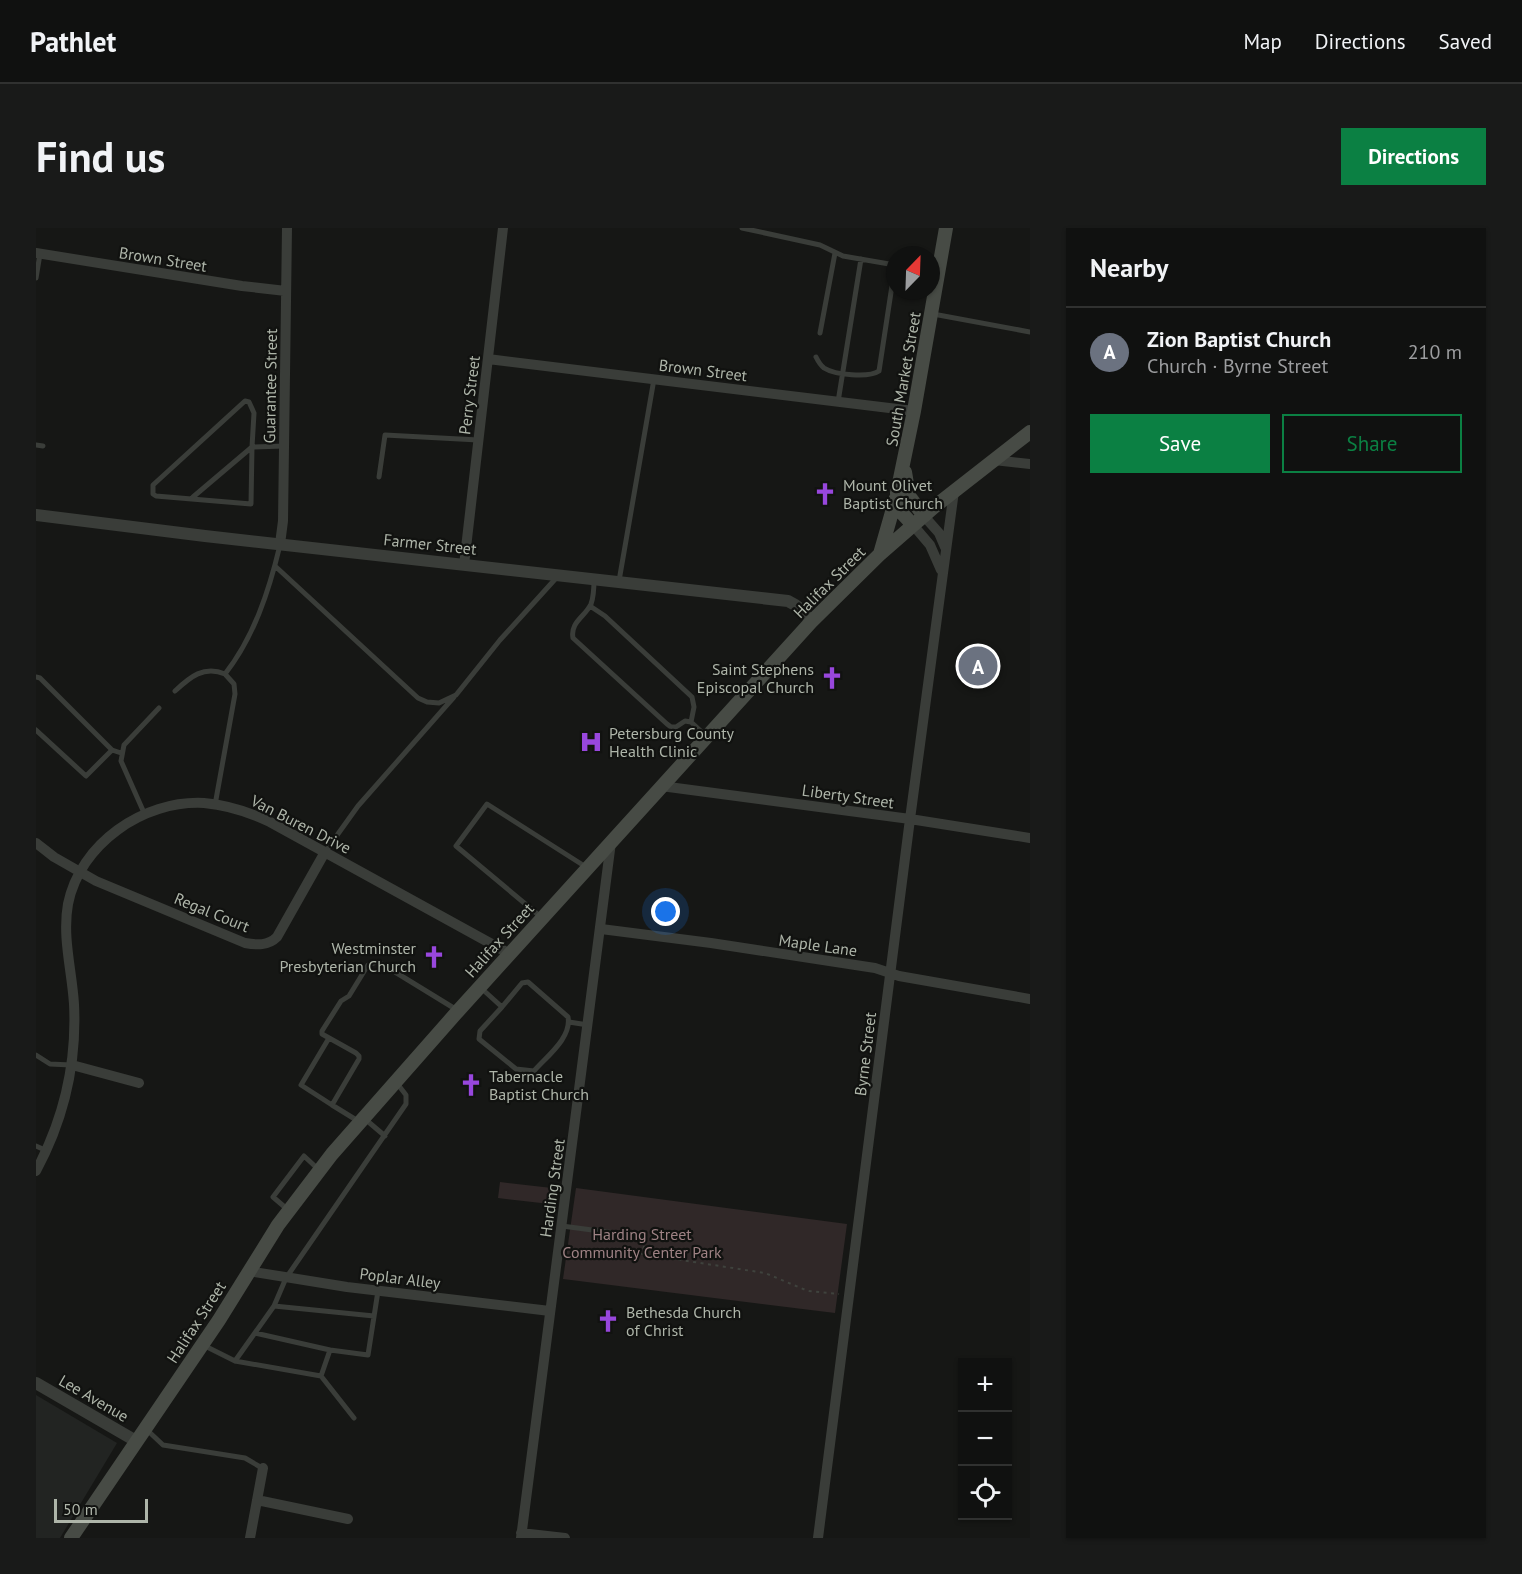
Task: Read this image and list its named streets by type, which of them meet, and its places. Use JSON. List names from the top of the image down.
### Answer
{
  "streets": {
    "main road": ["South Market Street", "Halifax Street"],
    "street": [
      "Brown Street",
      "Guarantee Street",
      "Perry Street",
      "Farmer Street",
      "Liberty Street",
      "Van Buren Drive",
      "Regal Court",
      "Maple Lane",
      "Byrne Street",
      "Harding Street",
      "Poplar Alley",
      "Lee Avenue"
    ]
  },
  "crossings": [
    ["Brown Street", "South Market Street"],
    ["Brown Street", "Guarantee Street"],
    ["Brown Street", "Perry Street"],
    ["South Market Street", "Halifax Street"],
    ["Guarantee Street", "Farmer Street"],
    ["Perry Street", "Farmer Street"],
    ["Farmer Street", "Halifax Street"],
    ["Halifax Street", "Liberty Street"],
    ["Halifax Street", "Van Buren Drive"],
    ["Halifax Street", "Byrne Street"],
    ["Halifax Street", "Harding Street"],
    ["Halifax Street", "Poplar Alley"],
    ["Halifax Street", "Lee Avenue"],
    ["Liberty Street", "Byrne Street"],
    ["Van Buren Drive", "Regal Court"],
    ["Maple Lane", "Byrne Street"],
    ["Maple Lane", "Harding Street"],
    ["Harding Street", "Poplar Alley"]
  ],
  "parks": ["Harding Street Community Center Park"],
  "places": {
    "church": [
      "Mount Olivet Baptist Church",
      "Saint Stephens Episcopal Church",
      "Westminster Presbyterian Church",
      "Tabernacle Baptist Church",
      "Bethesda Church of Christ"
    ],
    "hospital": ["Petersburg County Health Clinic"]
  },
  "scale_bar": "50 m",
  "north": "top right",
  "page": {
    "header": "Pathlet",
    "nav": ["Map", "Directions", "Saved"],
    "buttons": [
      "Directions",
      ["Save", "Share"]
    ],
    "title": "Find us",
    "heading": "Nearby",
    "list": [
      {
        "mark": "A",
        "name": "Zion Baptist Church",
        "note": "Church · Byrne Street",
        "value": "210 m"
      }
    ],
    "pins": "A",
    "map_buttons": ["+", "−"],
    "scale": "50 m"
  }
}
